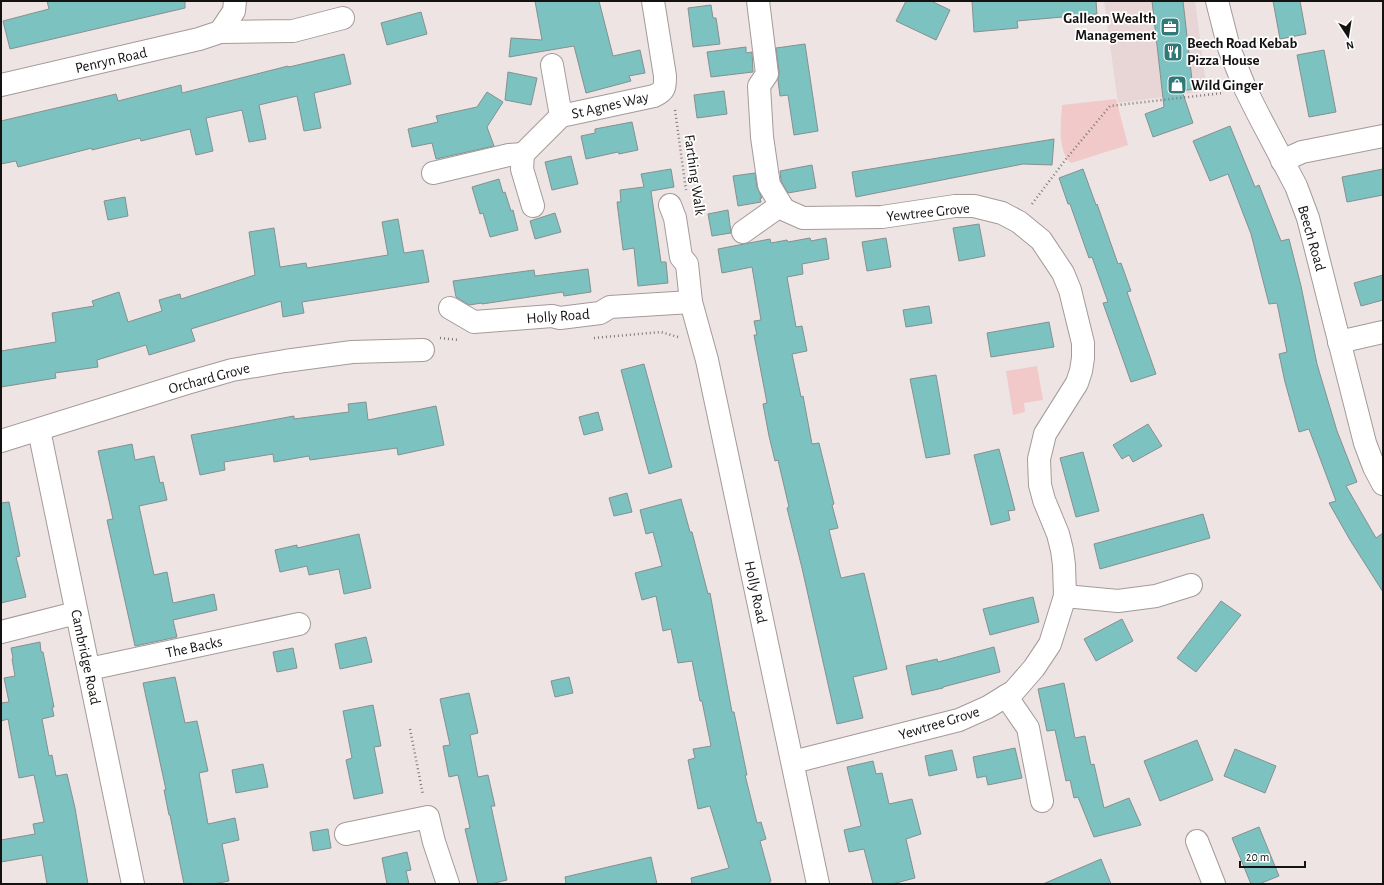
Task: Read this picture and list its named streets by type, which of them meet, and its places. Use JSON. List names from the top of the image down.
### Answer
{
  "streets": {
    "street": [
      "Penryn Road",
      "St Agnes Way",
      "Yewtree Grove",
      "Beech Road",
      "Holly Road",
      "Orchard Grove",
      "The Backs",
      "Cambridge Road"
    ],
    "path": ["Farthing Walk"]
  },
  "crossings": [
    ["St Agnes Way", "Farthing Walk"],
    ["Yewtree Grove", "Holly Road"],
    ["Orchard Grove", "Cambridge Road"],
    ["The Backs", "Cambridge Road"]
  ],
  "places": {
    "office": ["Galleon Wealth Management"],
    "restaurant": ["Beech Road Kebab Pizza House"],
    "shop": ["Wild Ginger"]
  },
  "scale_bar": "20 m",
  "north": "bottom"
}
